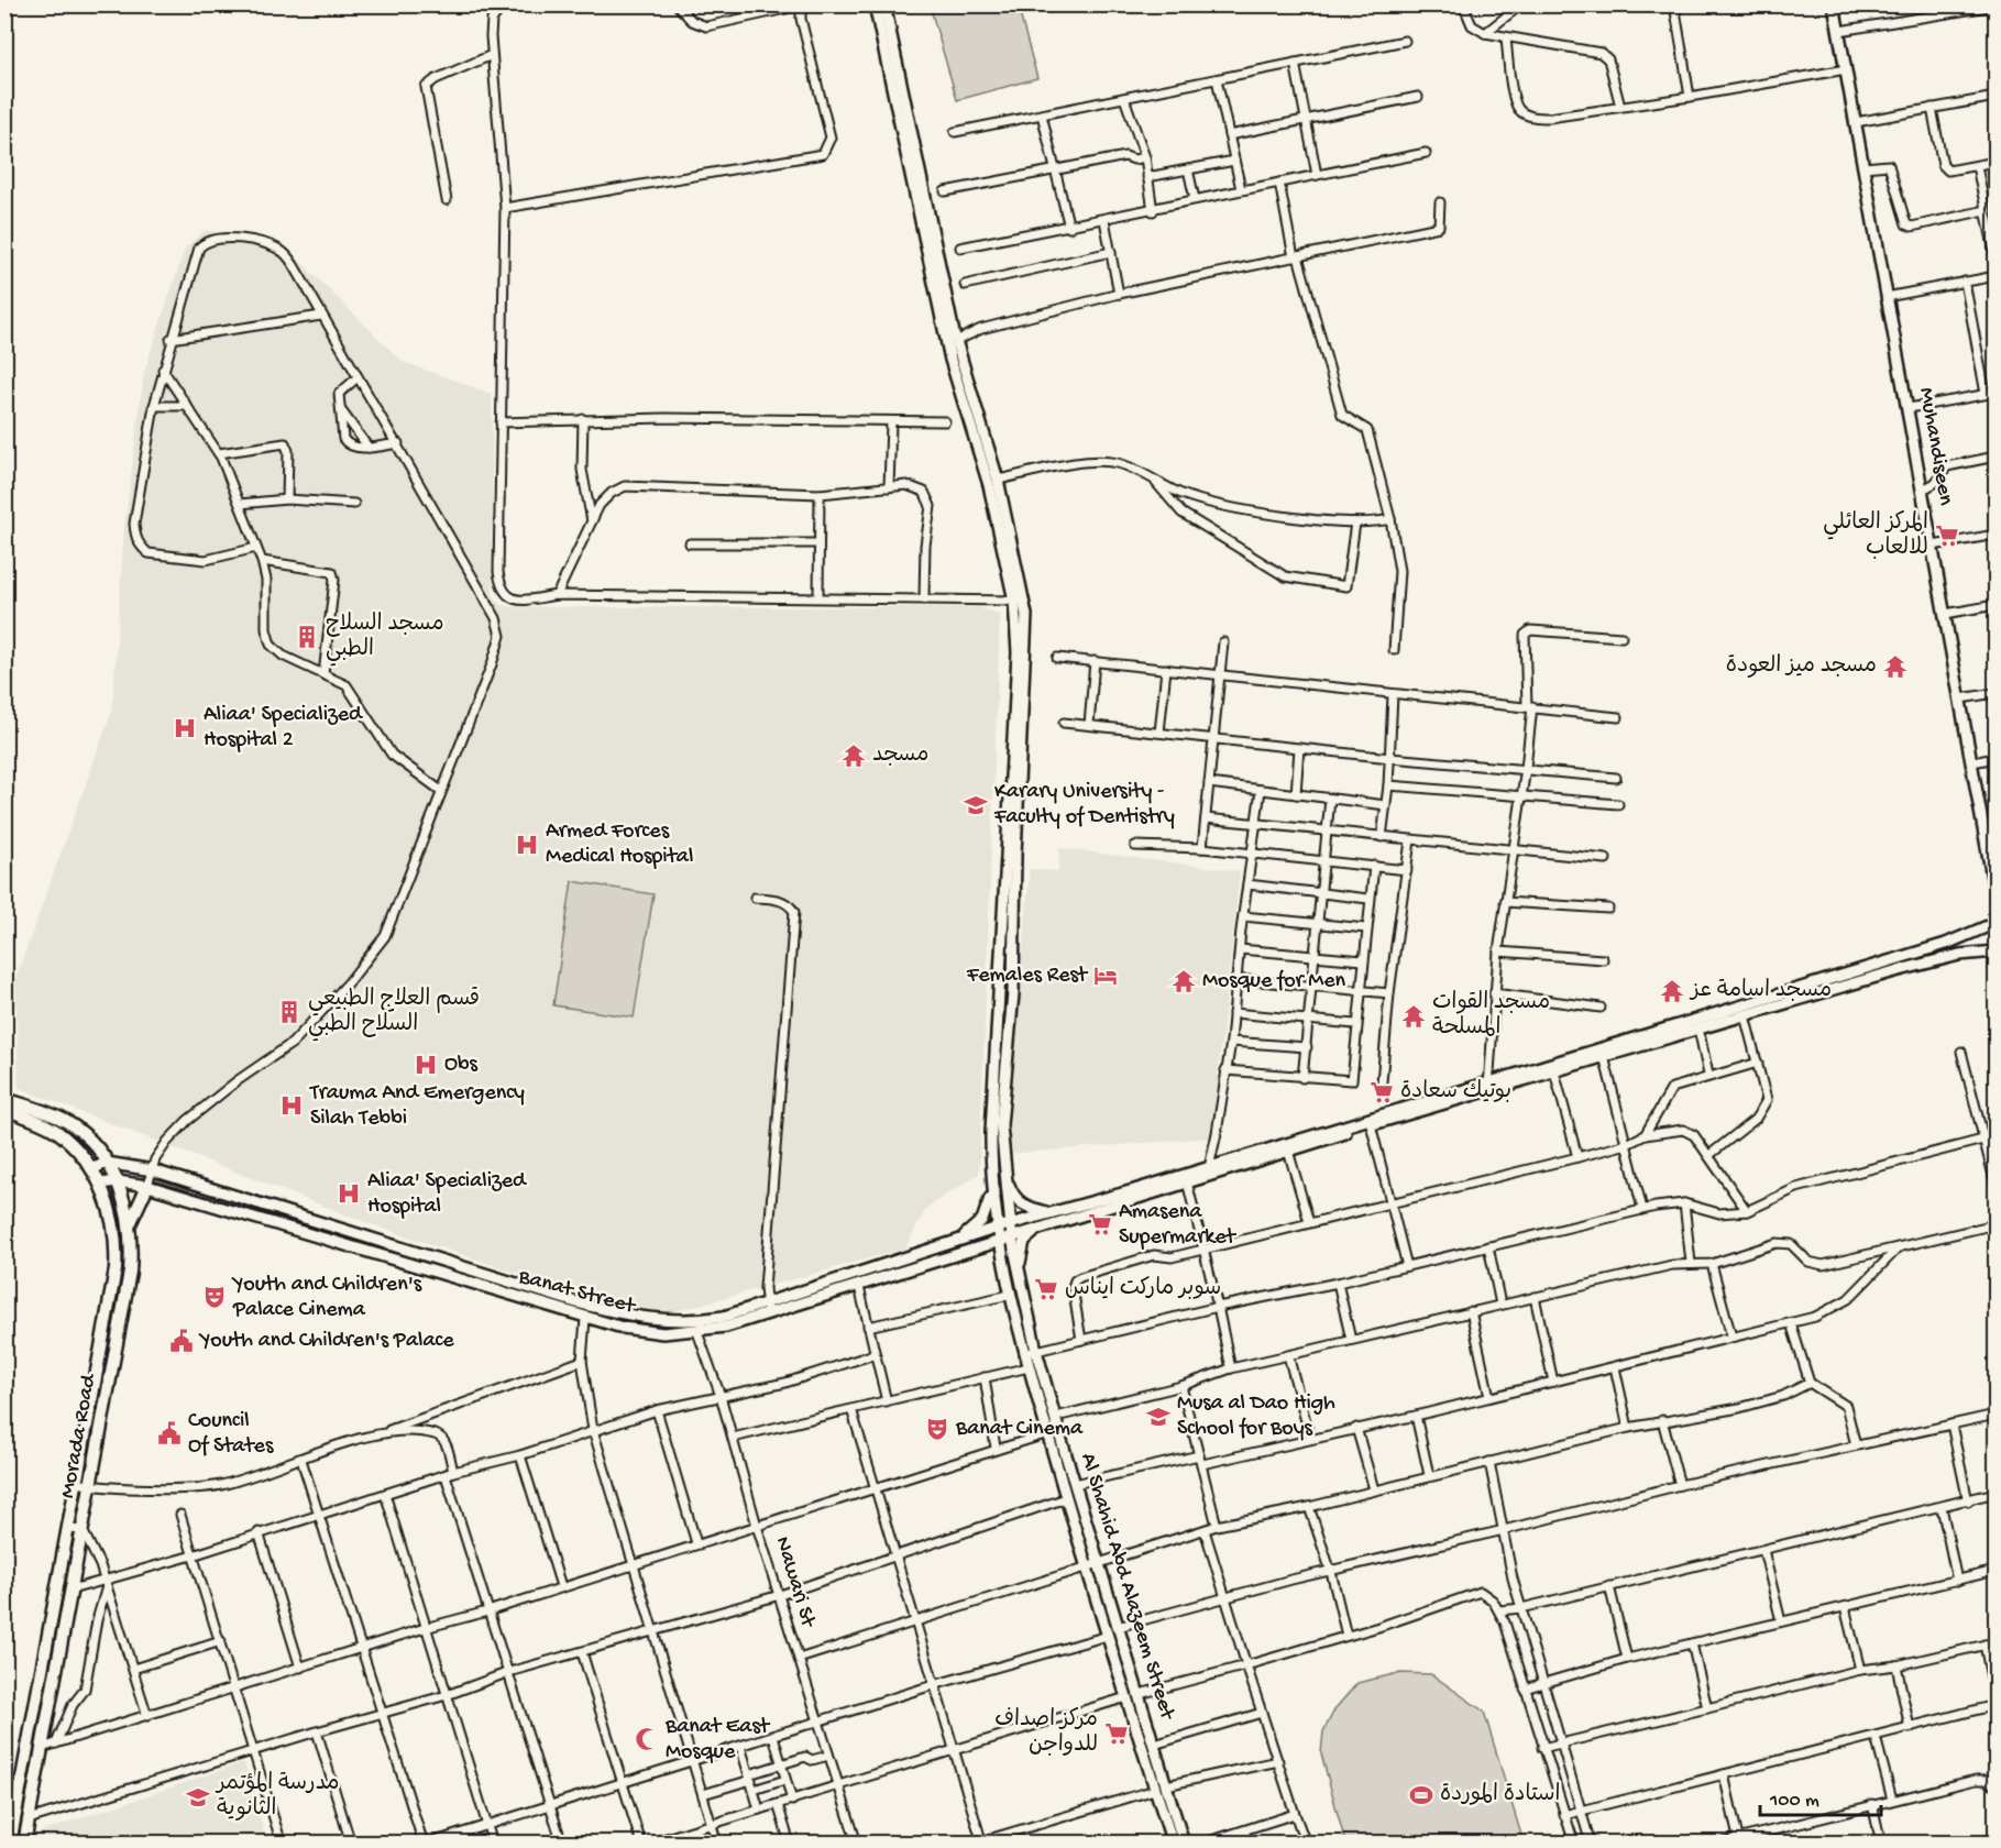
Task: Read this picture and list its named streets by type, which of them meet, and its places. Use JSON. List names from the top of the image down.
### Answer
{
  "streets": {
    "main road": [
      "Muhandiseen",
      "Banat Street",
      "Morada Road",
      "Al Shahid Abd Alazeem Street"
    ],
    "street": ["Nawari St"]
  },
  "crossings": [
    ["Banat Street", "Morada Road"],
    ["Banat Street", "Nawari St"],
    ["Banat Street", "Al Shahid Abd Alazeem Street"]
  ],
  "places": {
    "supermarket": [
      "المركز العائلي للالعاب",
      "بوتيك سعادة",
      "Amasena Supermarket",
      "سوبر ماركت ايناس",
      "مركز اصداف للدواجن"
    ],
    "building": ["مسجد السلاح الطبي", "قسم العلاج الطبيعي السلاح الطبي"],
    "temple": [
      "مسجد ميز العودة",
      "مسجد",
      "Mosque for Men",
      "مسجد اسامة عز",
      "مسجد القوات المسلحة"
    ],
    "hospital": [
      "Aliaa' Specialized Hospital 2",
      "Armed Forces Medical Hospital",
      "Obs",
      "Trauma And Emergency Silah Tebbi",
      "Aliaa' Specialized Hospital"
    ],
    "school or university": ["Karary University - Faculty of Dentistry", "Musa al Dao High School for Boys", "مدرسة المؤتمر الثانوية"],
    "hotel": ["Females Rest"],
    "theatre": ["Youth and Children's Palace Cinema", "Banat Cinema"],
    "public building": ["Youth and Children's Palace", "Council Of States"],
    "mosque": ["Banat East Mosque"],
    "sports": ["استادة الموردة"]
  },
  "scale_bar": "100 m"
}
